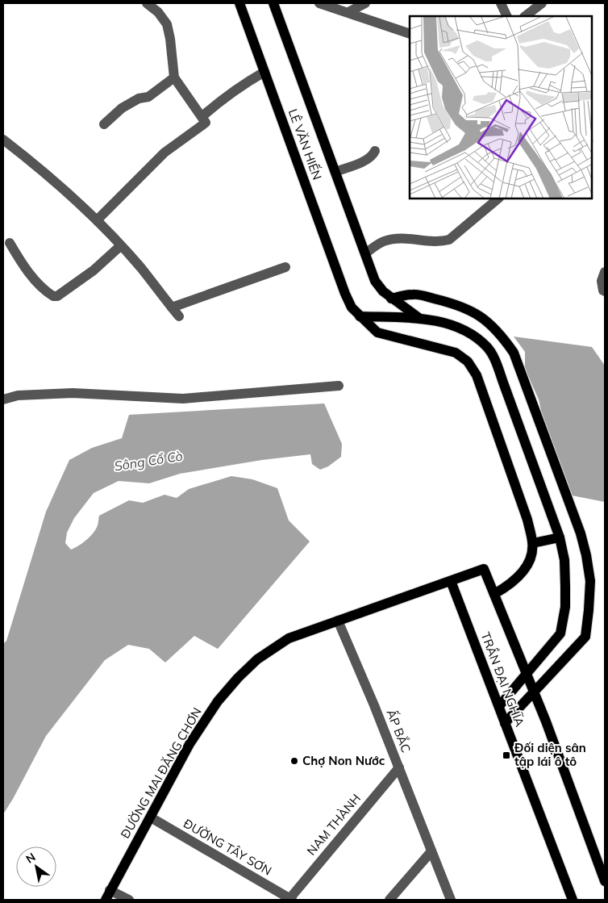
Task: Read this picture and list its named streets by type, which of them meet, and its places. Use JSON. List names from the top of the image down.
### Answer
{
  "streets": {
    "main road": ["LÊ VĂN HIẾN", "TRẦN ĐẠI NGHĨA", "ĐƯỜNG MAI ĐĂNG CHƠN"],
    "street": ["ẤP BẮC", "NAM THÀNH", "ĐƯỜNG TÂY SƠN"]
  },
  "crossings": [
    ["TRẦN ĐẠI NGHĨA", "ĐƯỜNG MAI ĐĂNG CHƠN"],
    ["ẤP BẮC", "ĐƯỜNG MAI ĐĂNG CHƠN"],
    ["ẤP BẮC", "NAM THÀNH"],
    ["ĐƯỜNG MAI ĐĂNG CHƠN", "ĐƯỜNG TÂY SƠN"],
    ["NAM THÀNH", "ĐƯỜNG TÂY SƠN"]
  ],
  "water": ["Sông Cổ Cò"],
  "places": {
    "transit": ["Đối diện sân tập lái ô tô"],
    "other": ["Chợ Non Nước"]
  },
  "north": "top left"
}
